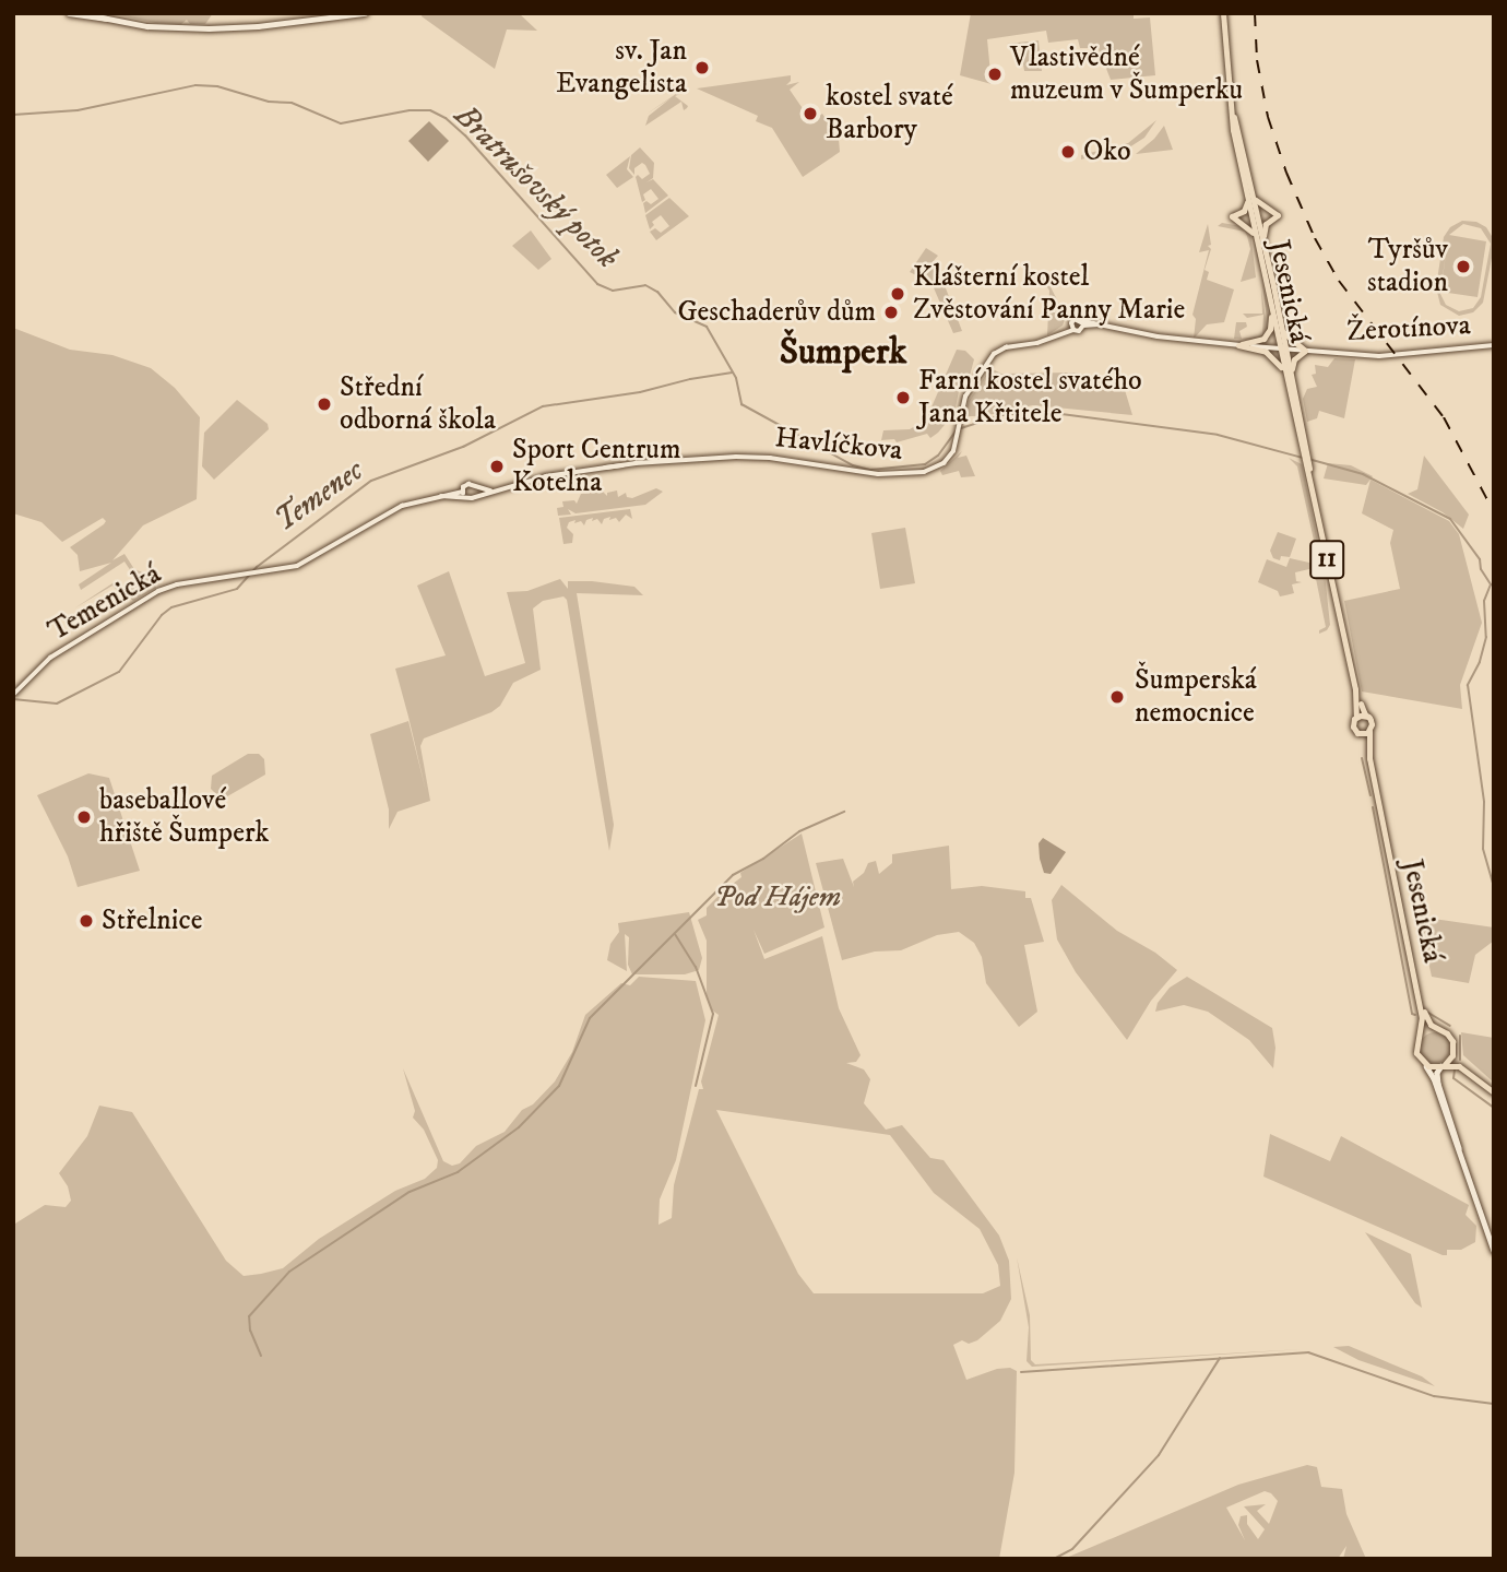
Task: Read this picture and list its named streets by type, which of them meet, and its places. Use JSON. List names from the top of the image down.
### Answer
{
  "streets": {
    "main road": ["Jesenická", "11"],
    "street": ["Žerotínova", "Havlíčkova", "Temenická"]
  },
  "crossings": [
    ["Jesenická", "Žerotínova"],
    ["Jesenická", "11"],
    ["Žerotínova", "Havlíčkova"],
    ["Havlíčkova", "Temenická"]
  ],
  "districts": ["Šumperk"],
  "water": ["Bratrušovský potok", "Temenec"],
  "parks": ["Pod Hájem"],
  "places": [
    "sv. Jan Evangelista",
    "Vlastivědné muzeum v Šumperku",
    "kostel svaté Barbory",
    "Oko",
    "Tyršův stadion",
    "Klášterní kostel Zvěstování Panny Marie",
    "Geschaderův dům",
    "Farní kostel svatého Jana Křtitele",
    "Střední odborná škola",
    "Sport Centrum Kotelna",
    "Šumperská nemocnice",
    "baseballové hřiště Šumperk",
    "Střelnice"
  ]
}
